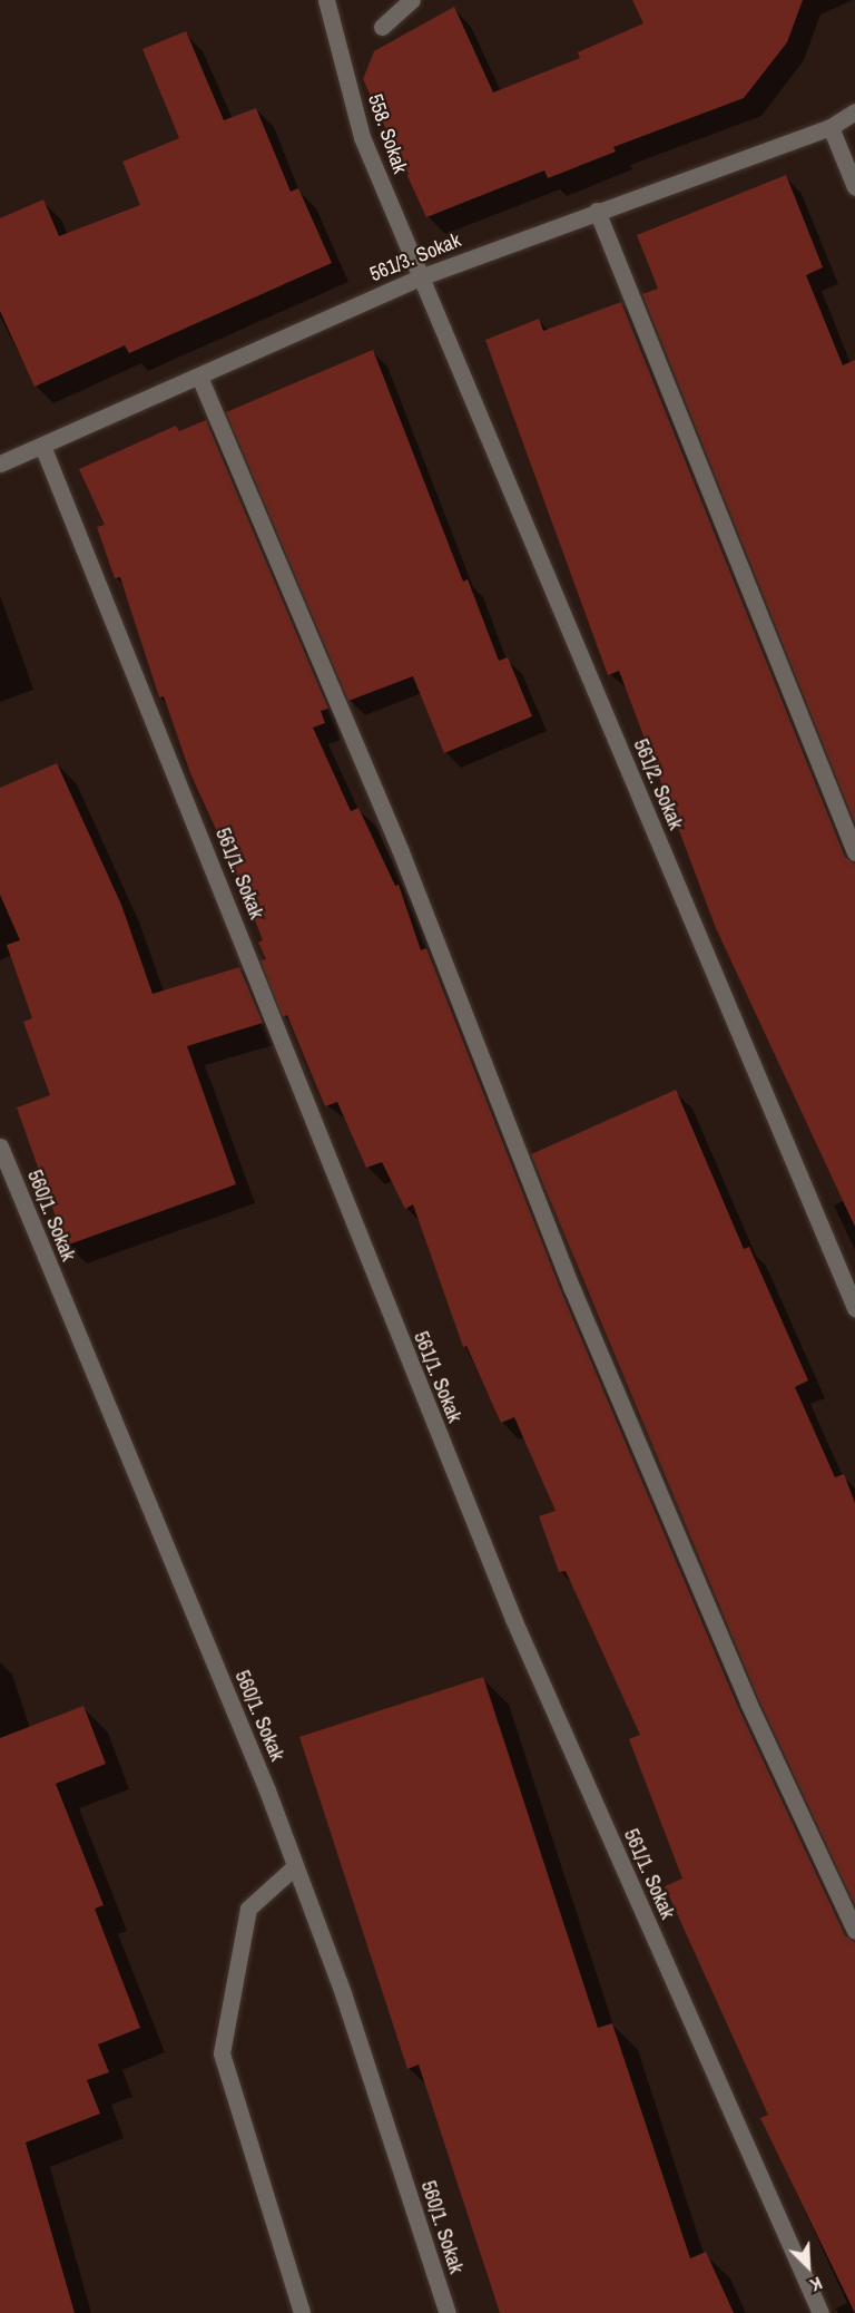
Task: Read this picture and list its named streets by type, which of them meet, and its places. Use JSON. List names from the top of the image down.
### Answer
{
  "streets": {
    "street": [
      "558. Sokak",
      "561/3. Sokak",
      "561/2. Sokak",
      "561/1. Sokak",
      "560/1. Sokak"
    ]
  },
  "crossings": [
    ["558. Sokak", "561/3. Sokak"],
    ["558. Sokak", "561/2. Sokak"],
    ["561/3. Sokak", "561/2. Sokak"],
    ["561/3. Sokak", "561/1. Sokak"]
  ],
  "north": "bottom right"
}
